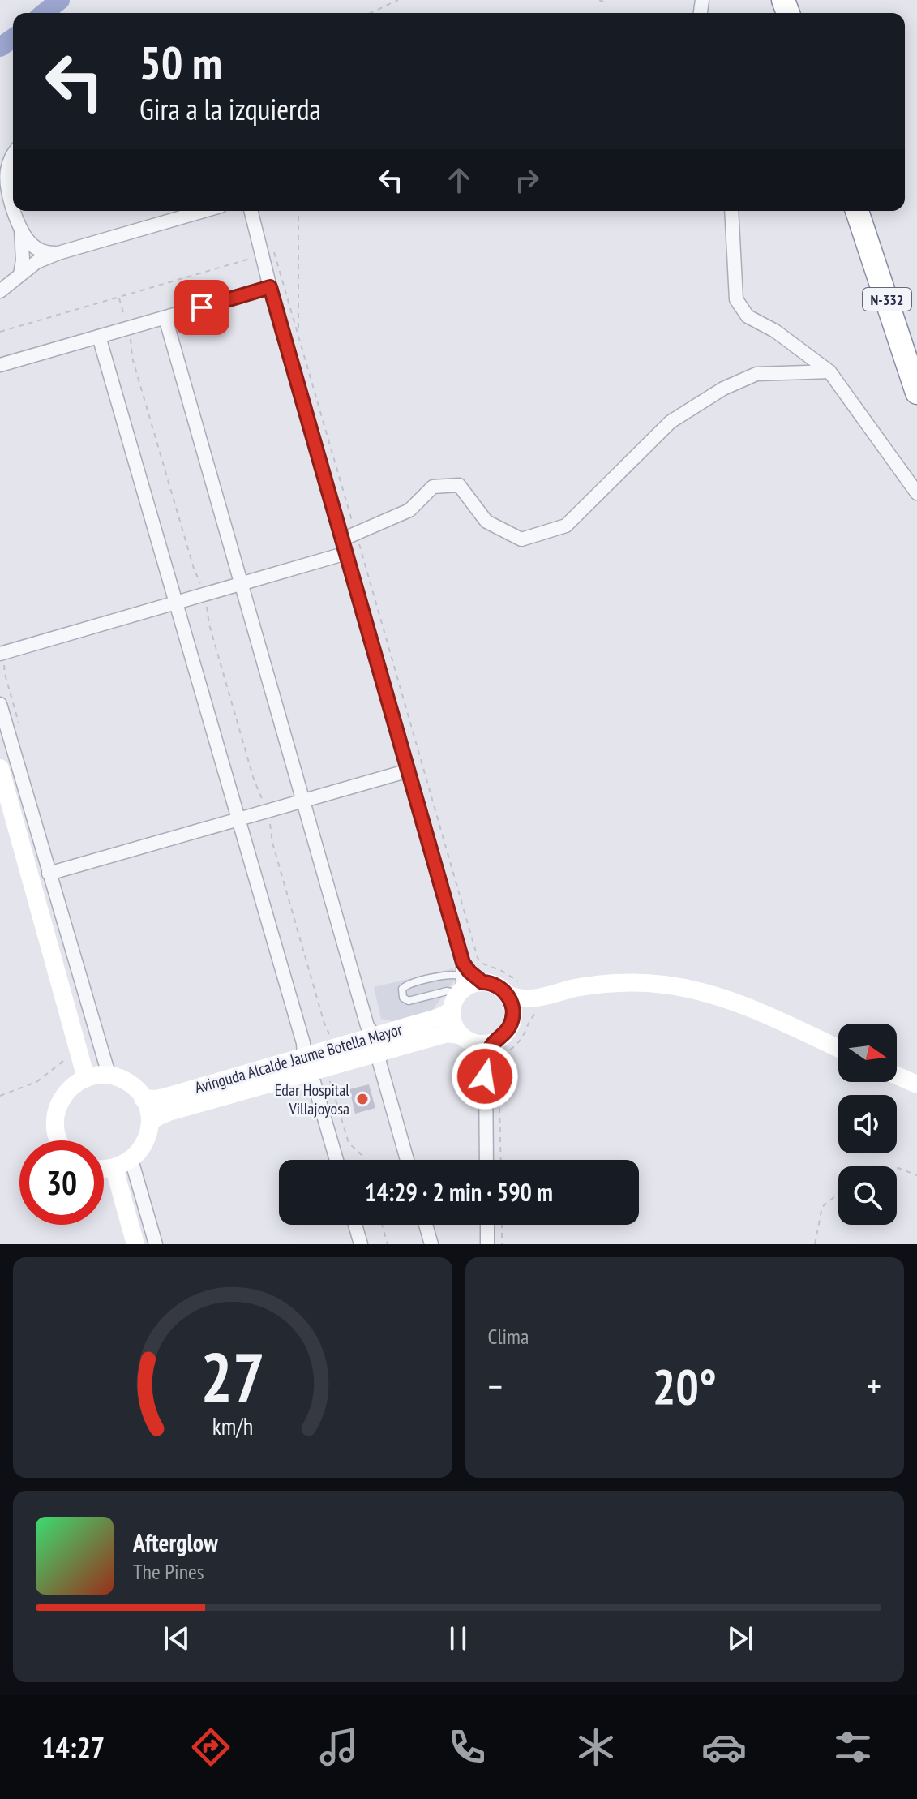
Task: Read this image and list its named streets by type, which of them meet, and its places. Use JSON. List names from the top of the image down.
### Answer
{
  "streets": {
    "highway": ["N-332"],
    "street": ["Avinguda Alcalde Jaume Botella Mayor"]
  },
  "places": ["Edar Hospital Villajoyosa"],
  "north": "right",
  "page": {
    "turn": ["50 m", "Gira a la izquierda"],
    "limit": "30",
    "trip": "14:29 · 2 min · 590 m",
    "tile": "Clima",
    "heat": ["−", "20°", "+"],
    "song": ["Afterglow", "The Pines"],
    "tabs": "14:27",
    "gauge": ["27", "km/h"]
  }
}
